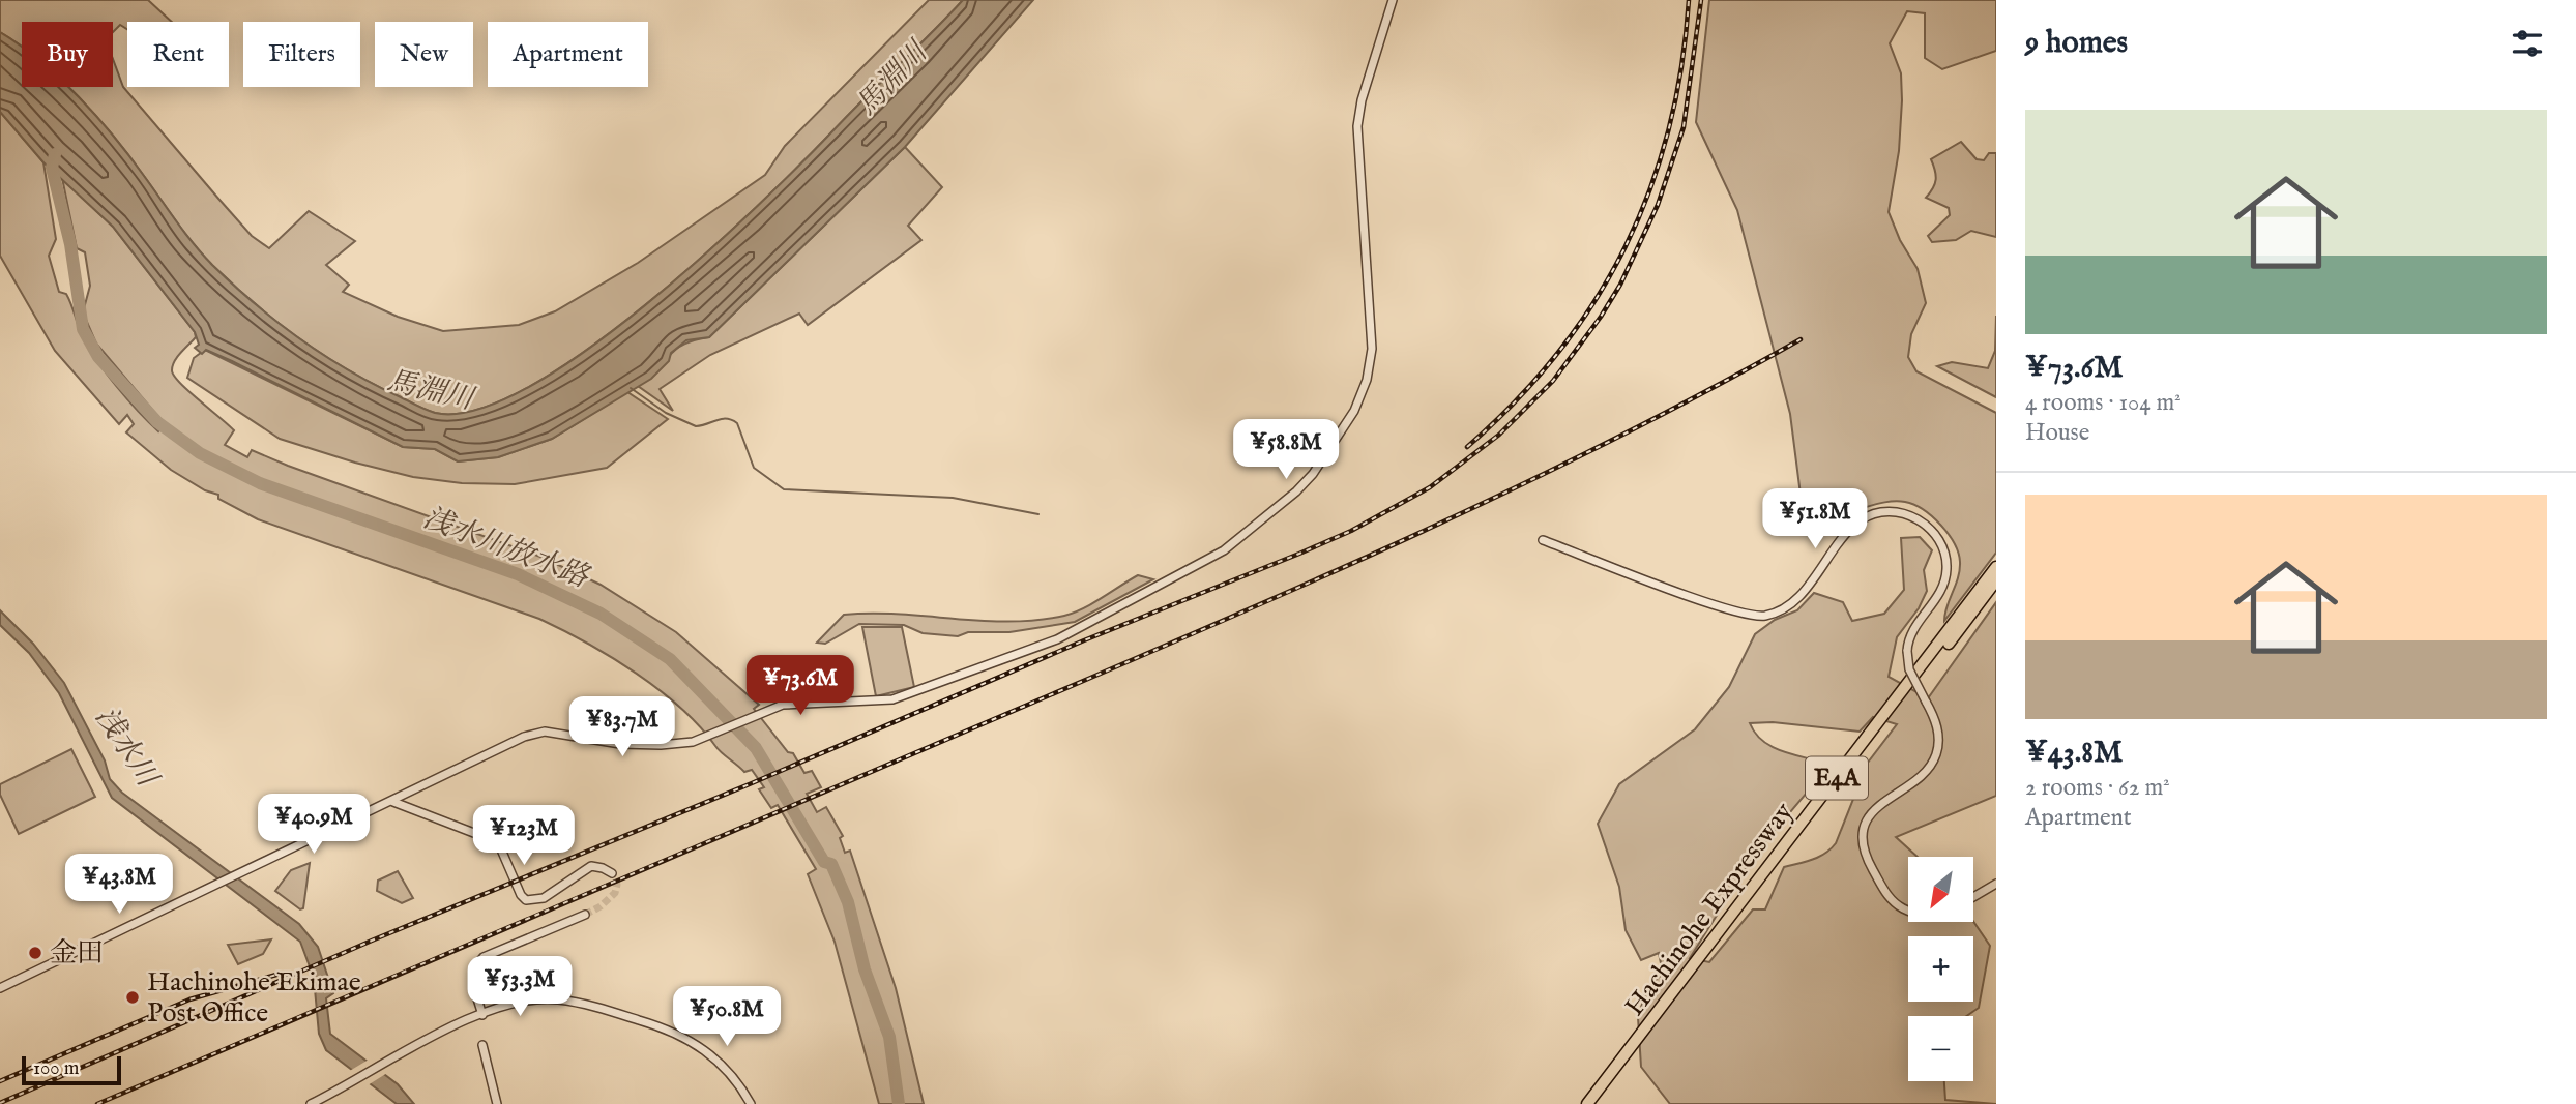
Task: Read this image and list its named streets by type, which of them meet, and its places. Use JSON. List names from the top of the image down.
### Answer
{
  "streets": {
    "highway": ["E4A", "Hachinohe Expressway"]
  },
  "water": ["馬淵川", "浅水川放水路", "浅水川"],
  "places": ["金田", "Hachinohe Ekimae Post Office"],
  "scale_bar": "100 m",
  "north": "bottom left",
  "page": {
    "heading": "9 homes",
    "chip": [
      "Buy",
      "Rent",
      "Filters",
      "New",
      "Apartment"
    ],
    "list": [
      {
        "name": "¥73.6M",
        "note": "4 rooms · 104 m² · House"
      },
      {
        "name": "¥43.8M",
        "note": "2 rooms · 62 m² · Apartment"
      }
    ],
    "price": [
      "¥58.8M",
      "¥51.8M",
      "¥73.6M",
      "¥83.7M",
      "¥40.9M",
      "¥123M",
      "¥43.8M",
      "¥53.3M",
      "¥50.8M"
    ],
    "map_buttons": ["+", "−"],
    "scale": "100 m"
  }
}
